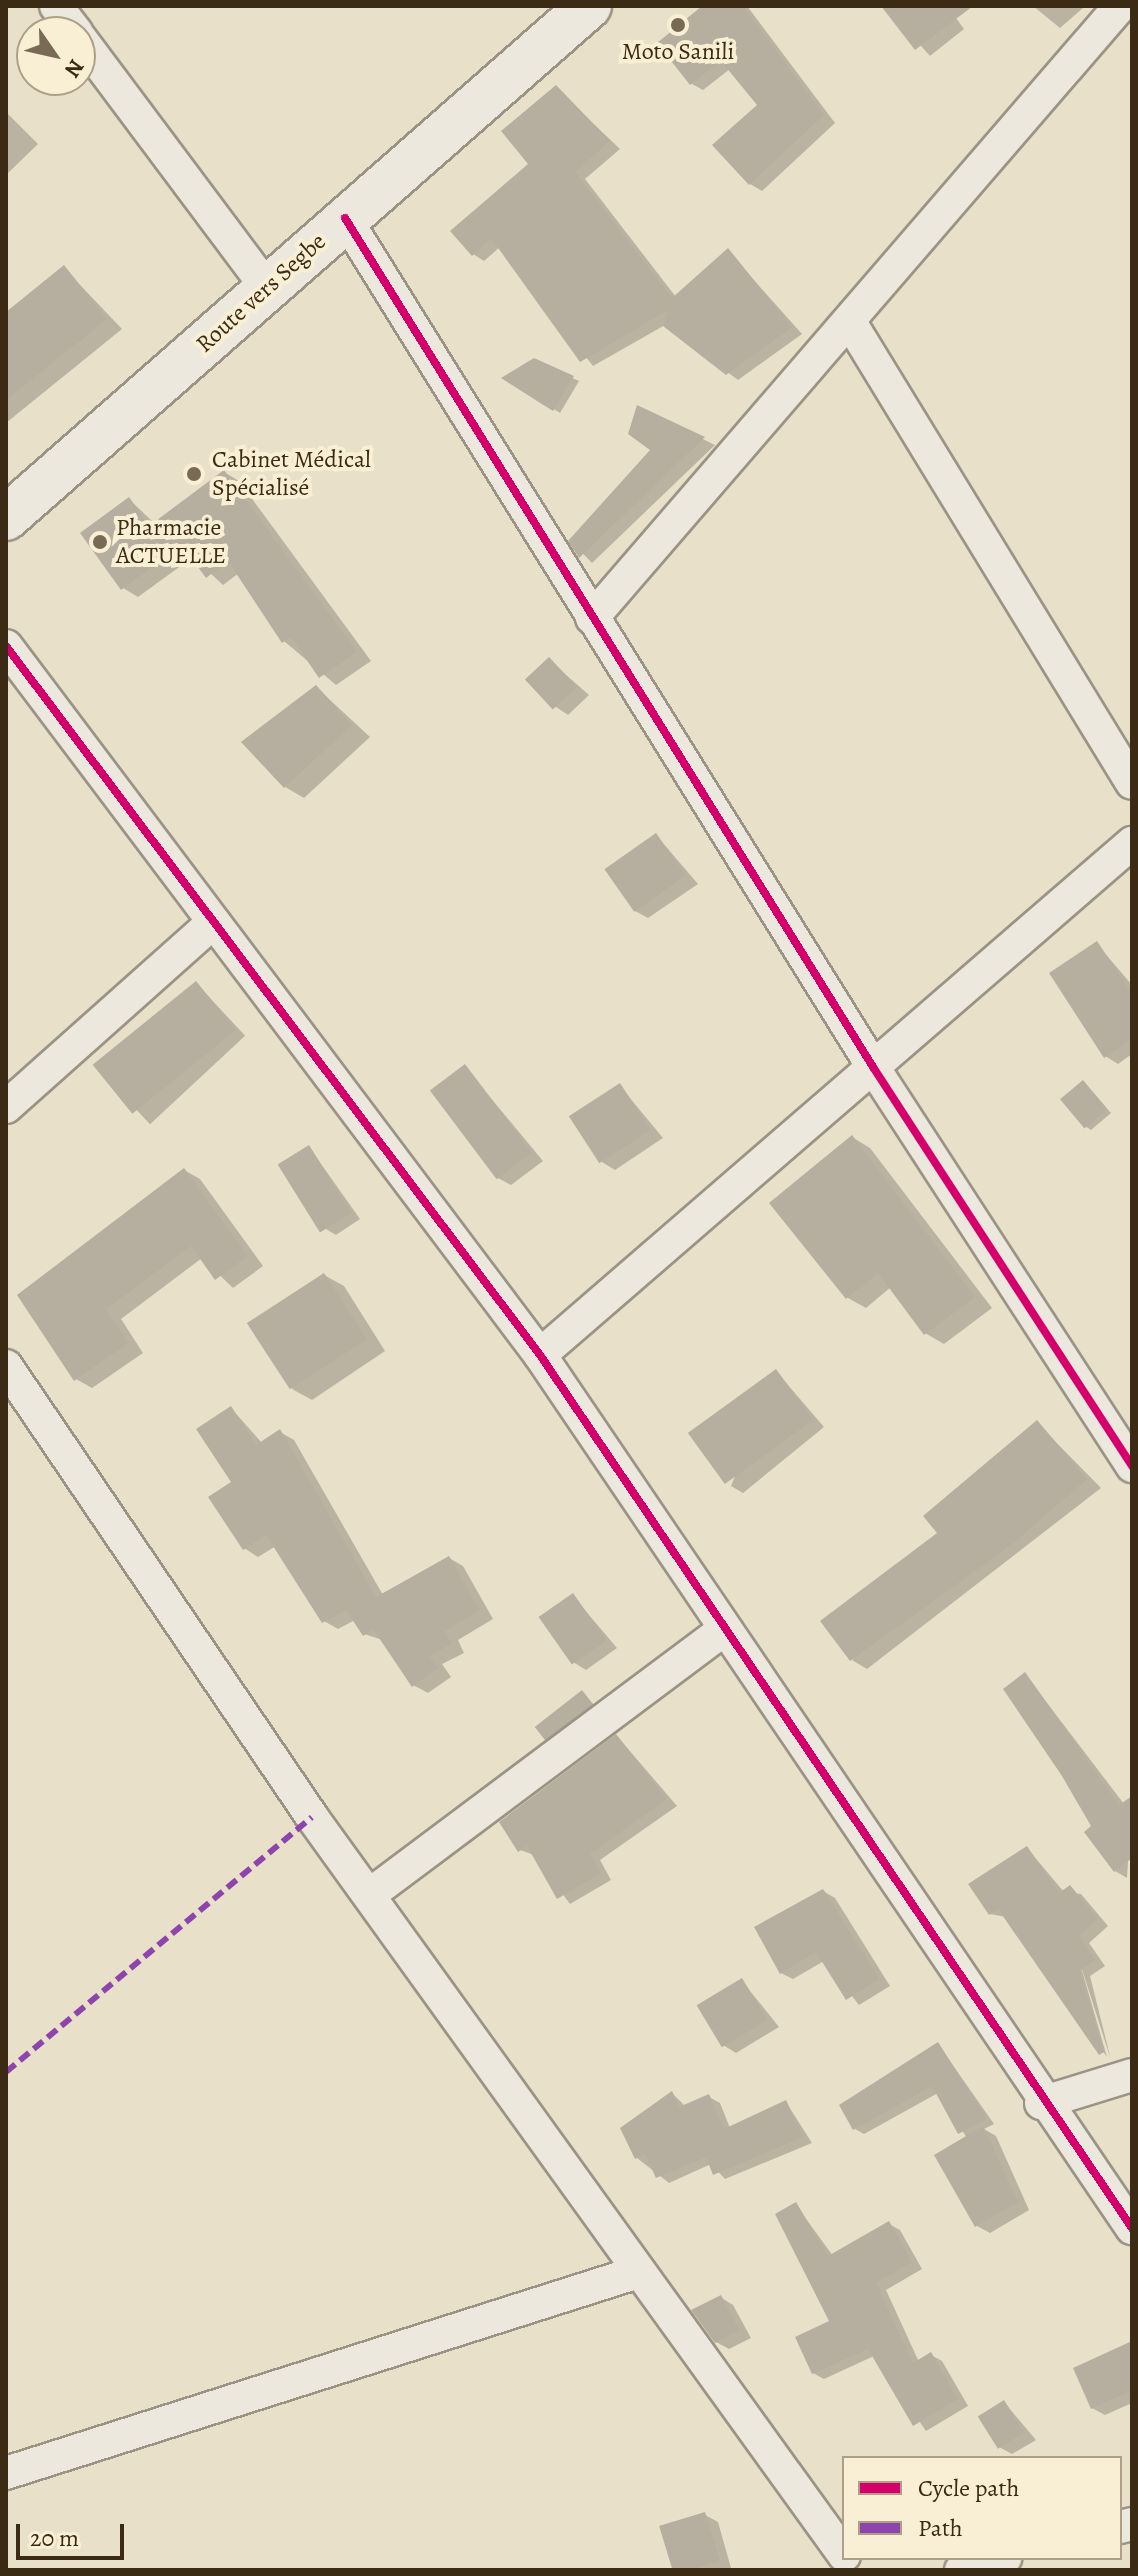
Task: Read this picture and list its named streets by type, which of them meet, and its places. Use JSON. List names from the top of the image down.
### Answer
{
  "streets": {
    "main road": ["Route vers Segbe"]
  },
  "places": ["Moto Sanili", "Cabinet Médical Spécialisé", "Pharmacie ACTUELLE"],
  "legend": ["Cycle path", "Path"],
  "scale_bar": "20 m",
  "north": "bottom right"
}
